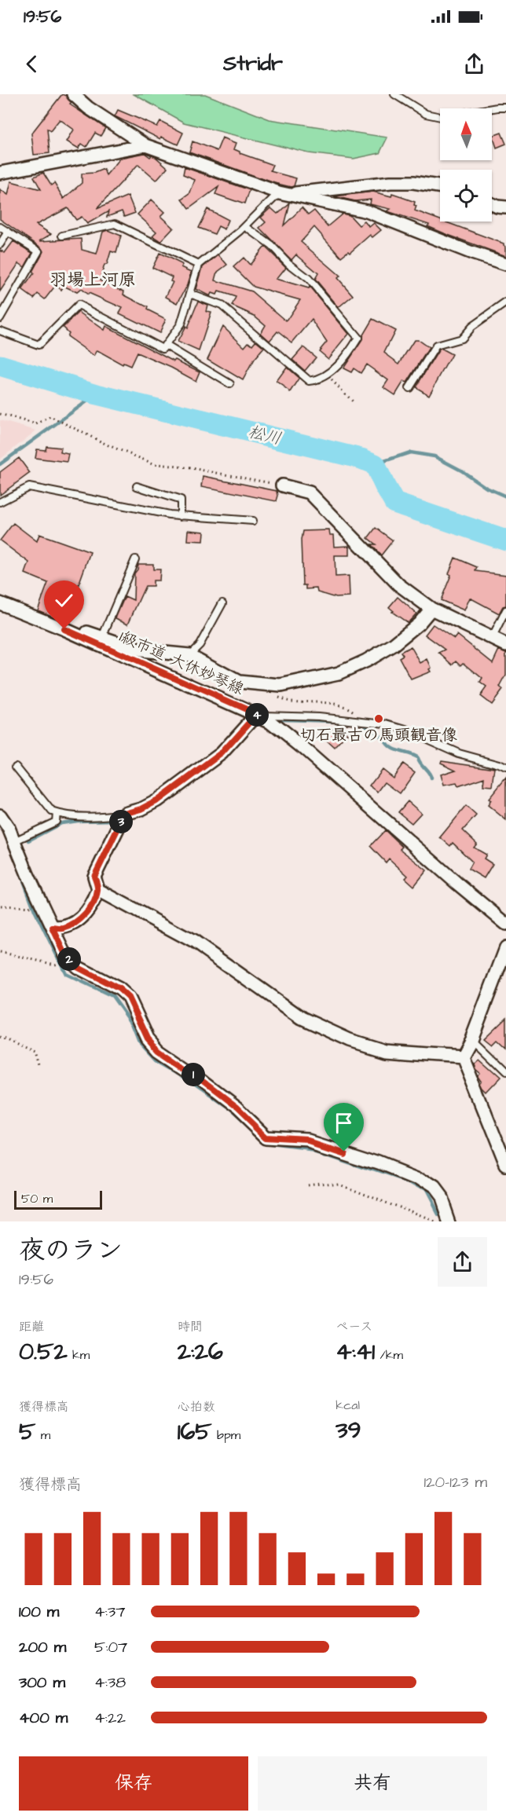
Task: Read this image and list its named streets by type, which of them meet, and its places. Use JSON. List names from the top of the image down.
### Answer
{
  "streets": {
    "street": ["1級市道 大休妙琴線"]
  },
  "districts": ["羽場上河原"],
  "water": ["松川"],
  "places": ["切石最古の馬頭観音像"],
  "scale_bar": "50 m",
  "north": "top",
  "page": {
    "status": "19:56",
    "header": "Stridr",
    "pins": [
      "4",
      "3",
      "2",
      "1"
    ],
    "scale": "50 m",
    "heading": ["夜のラン", "19:56"],
    "stats": [
      ["距離", "0.52 km"],
      ["時間", "2:26"],
      ["ペース", "4:41 /km"],
      ["獲得標高", "5 m"],
      ["心拍数", "165 bpm"],
      ["kcal", "39"]
    ],
    "chart": ["獲得標高", "120–123 m"],
    "list": [
      {
        "name": "100 m",
        "note": "4:37"
      },
      {
        "name": "200 m",
        "note": "5:07"
      },
      {
        "name": "300 m",
        "note": "4:38"
      },
      {
        "name": "400 m",
        "note": "4:22"
      }
    ],
    "buttons": ["保存", "共有"]
  }
}
